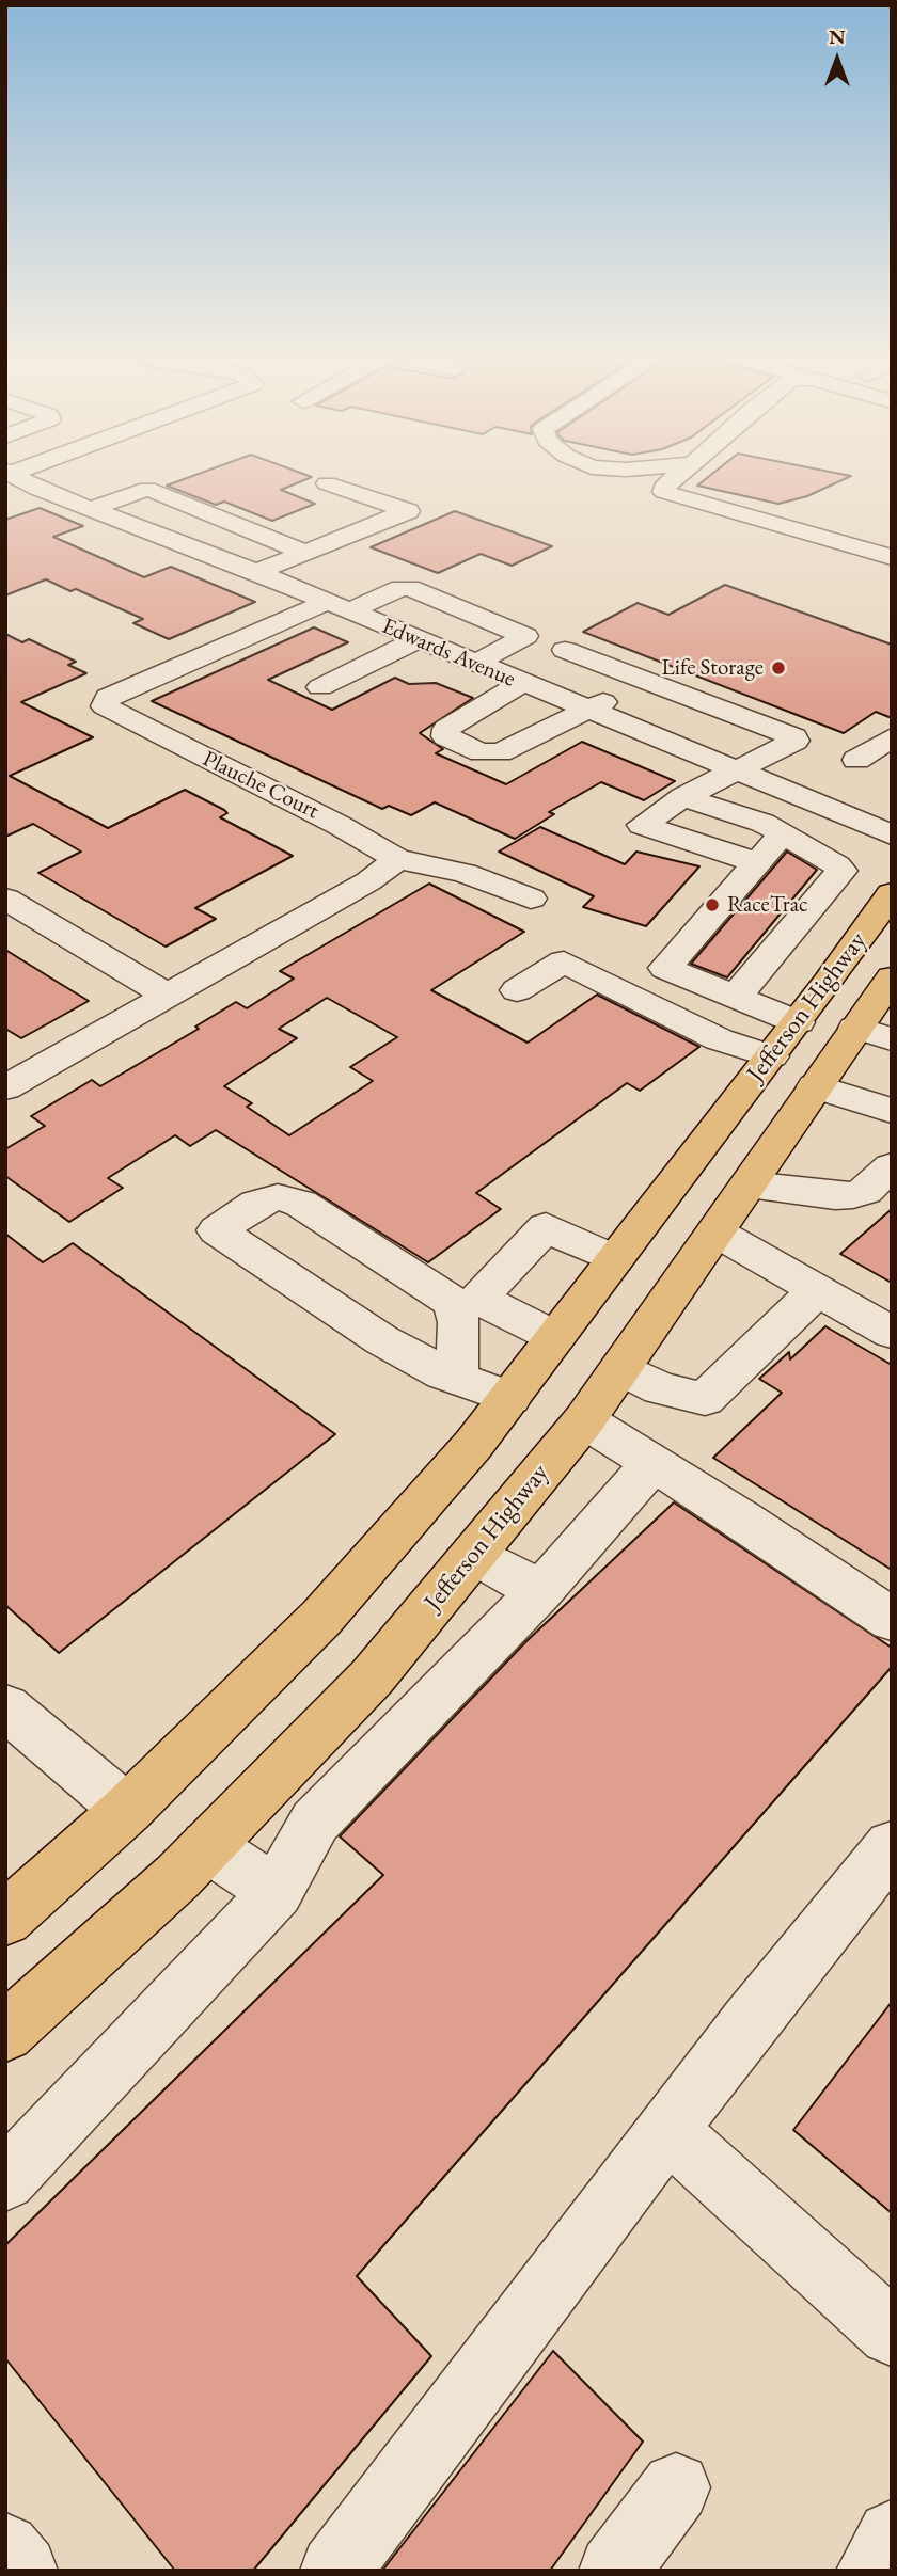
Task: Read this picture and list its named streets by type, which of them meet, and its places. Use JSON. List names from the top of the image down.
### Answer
{
  "streets": {
    "main road": ["Jefferson Highway"],
    "street": ["Edwards Avenue", "Plauche Court"]
  },
  "crossings": [
    ["Edwards Avenue", "Plauche Court"]
  ],
  "places": ["Life Storage", "RaceTrac"],
  "north": "top"
}
